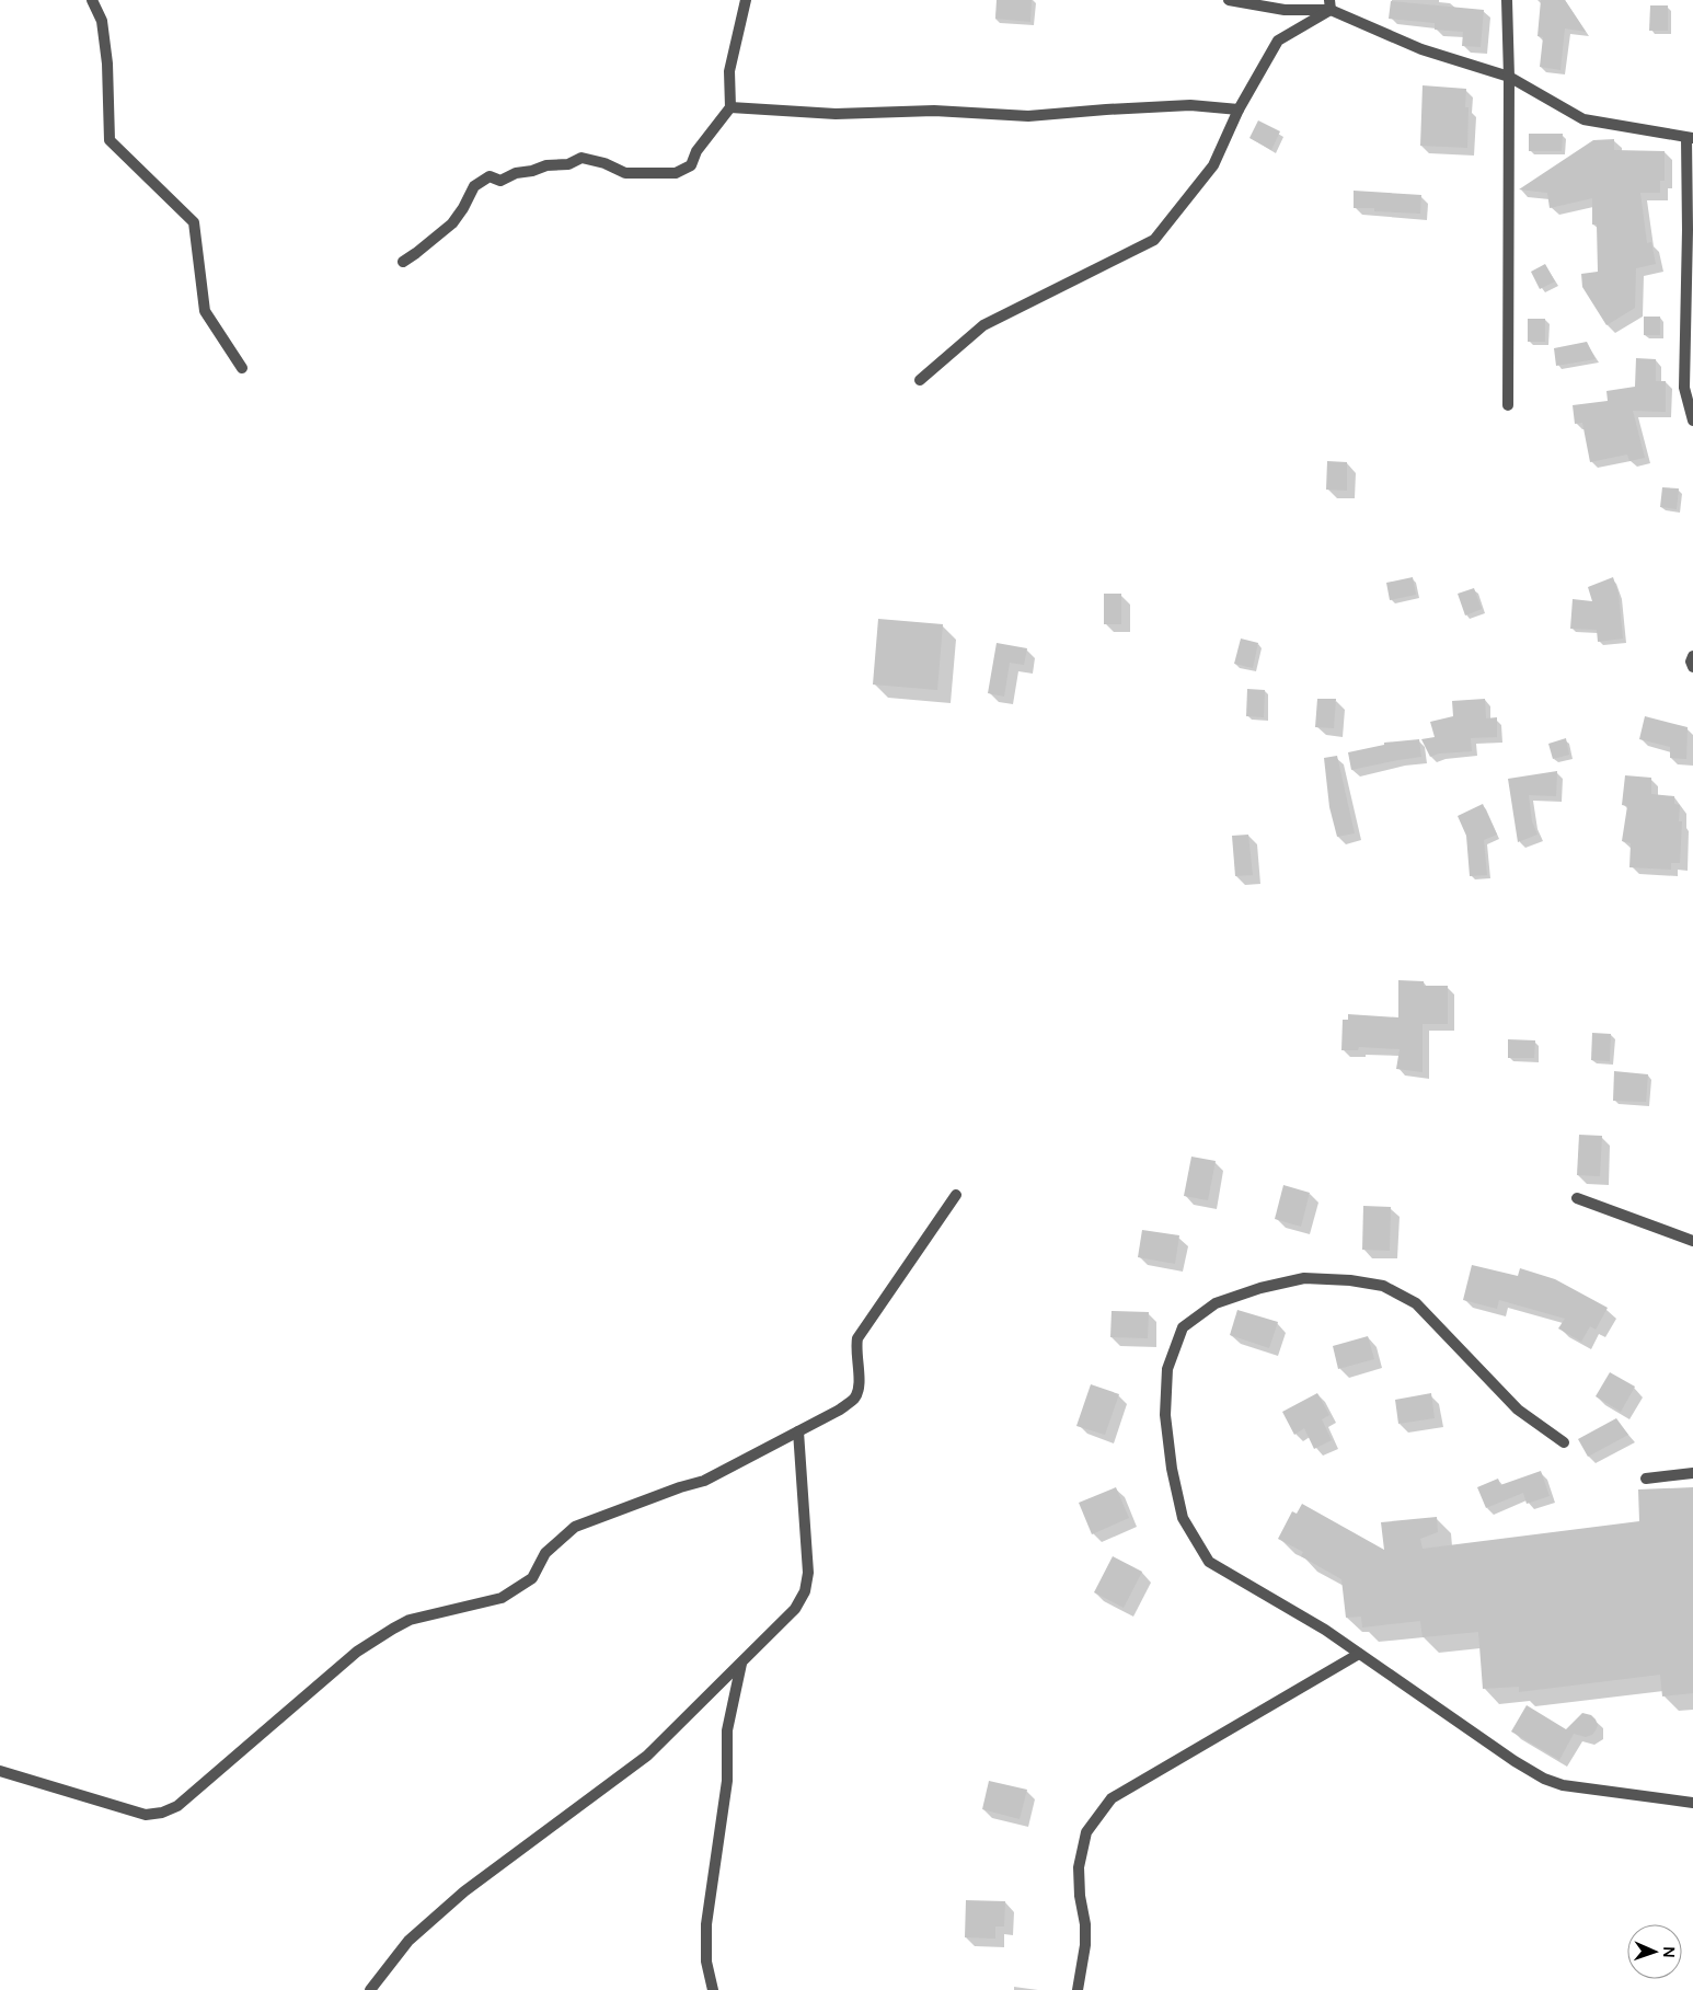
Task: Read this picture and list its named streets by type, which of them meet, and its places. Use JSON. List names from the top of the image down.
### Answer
{
  "north": "right"
}
